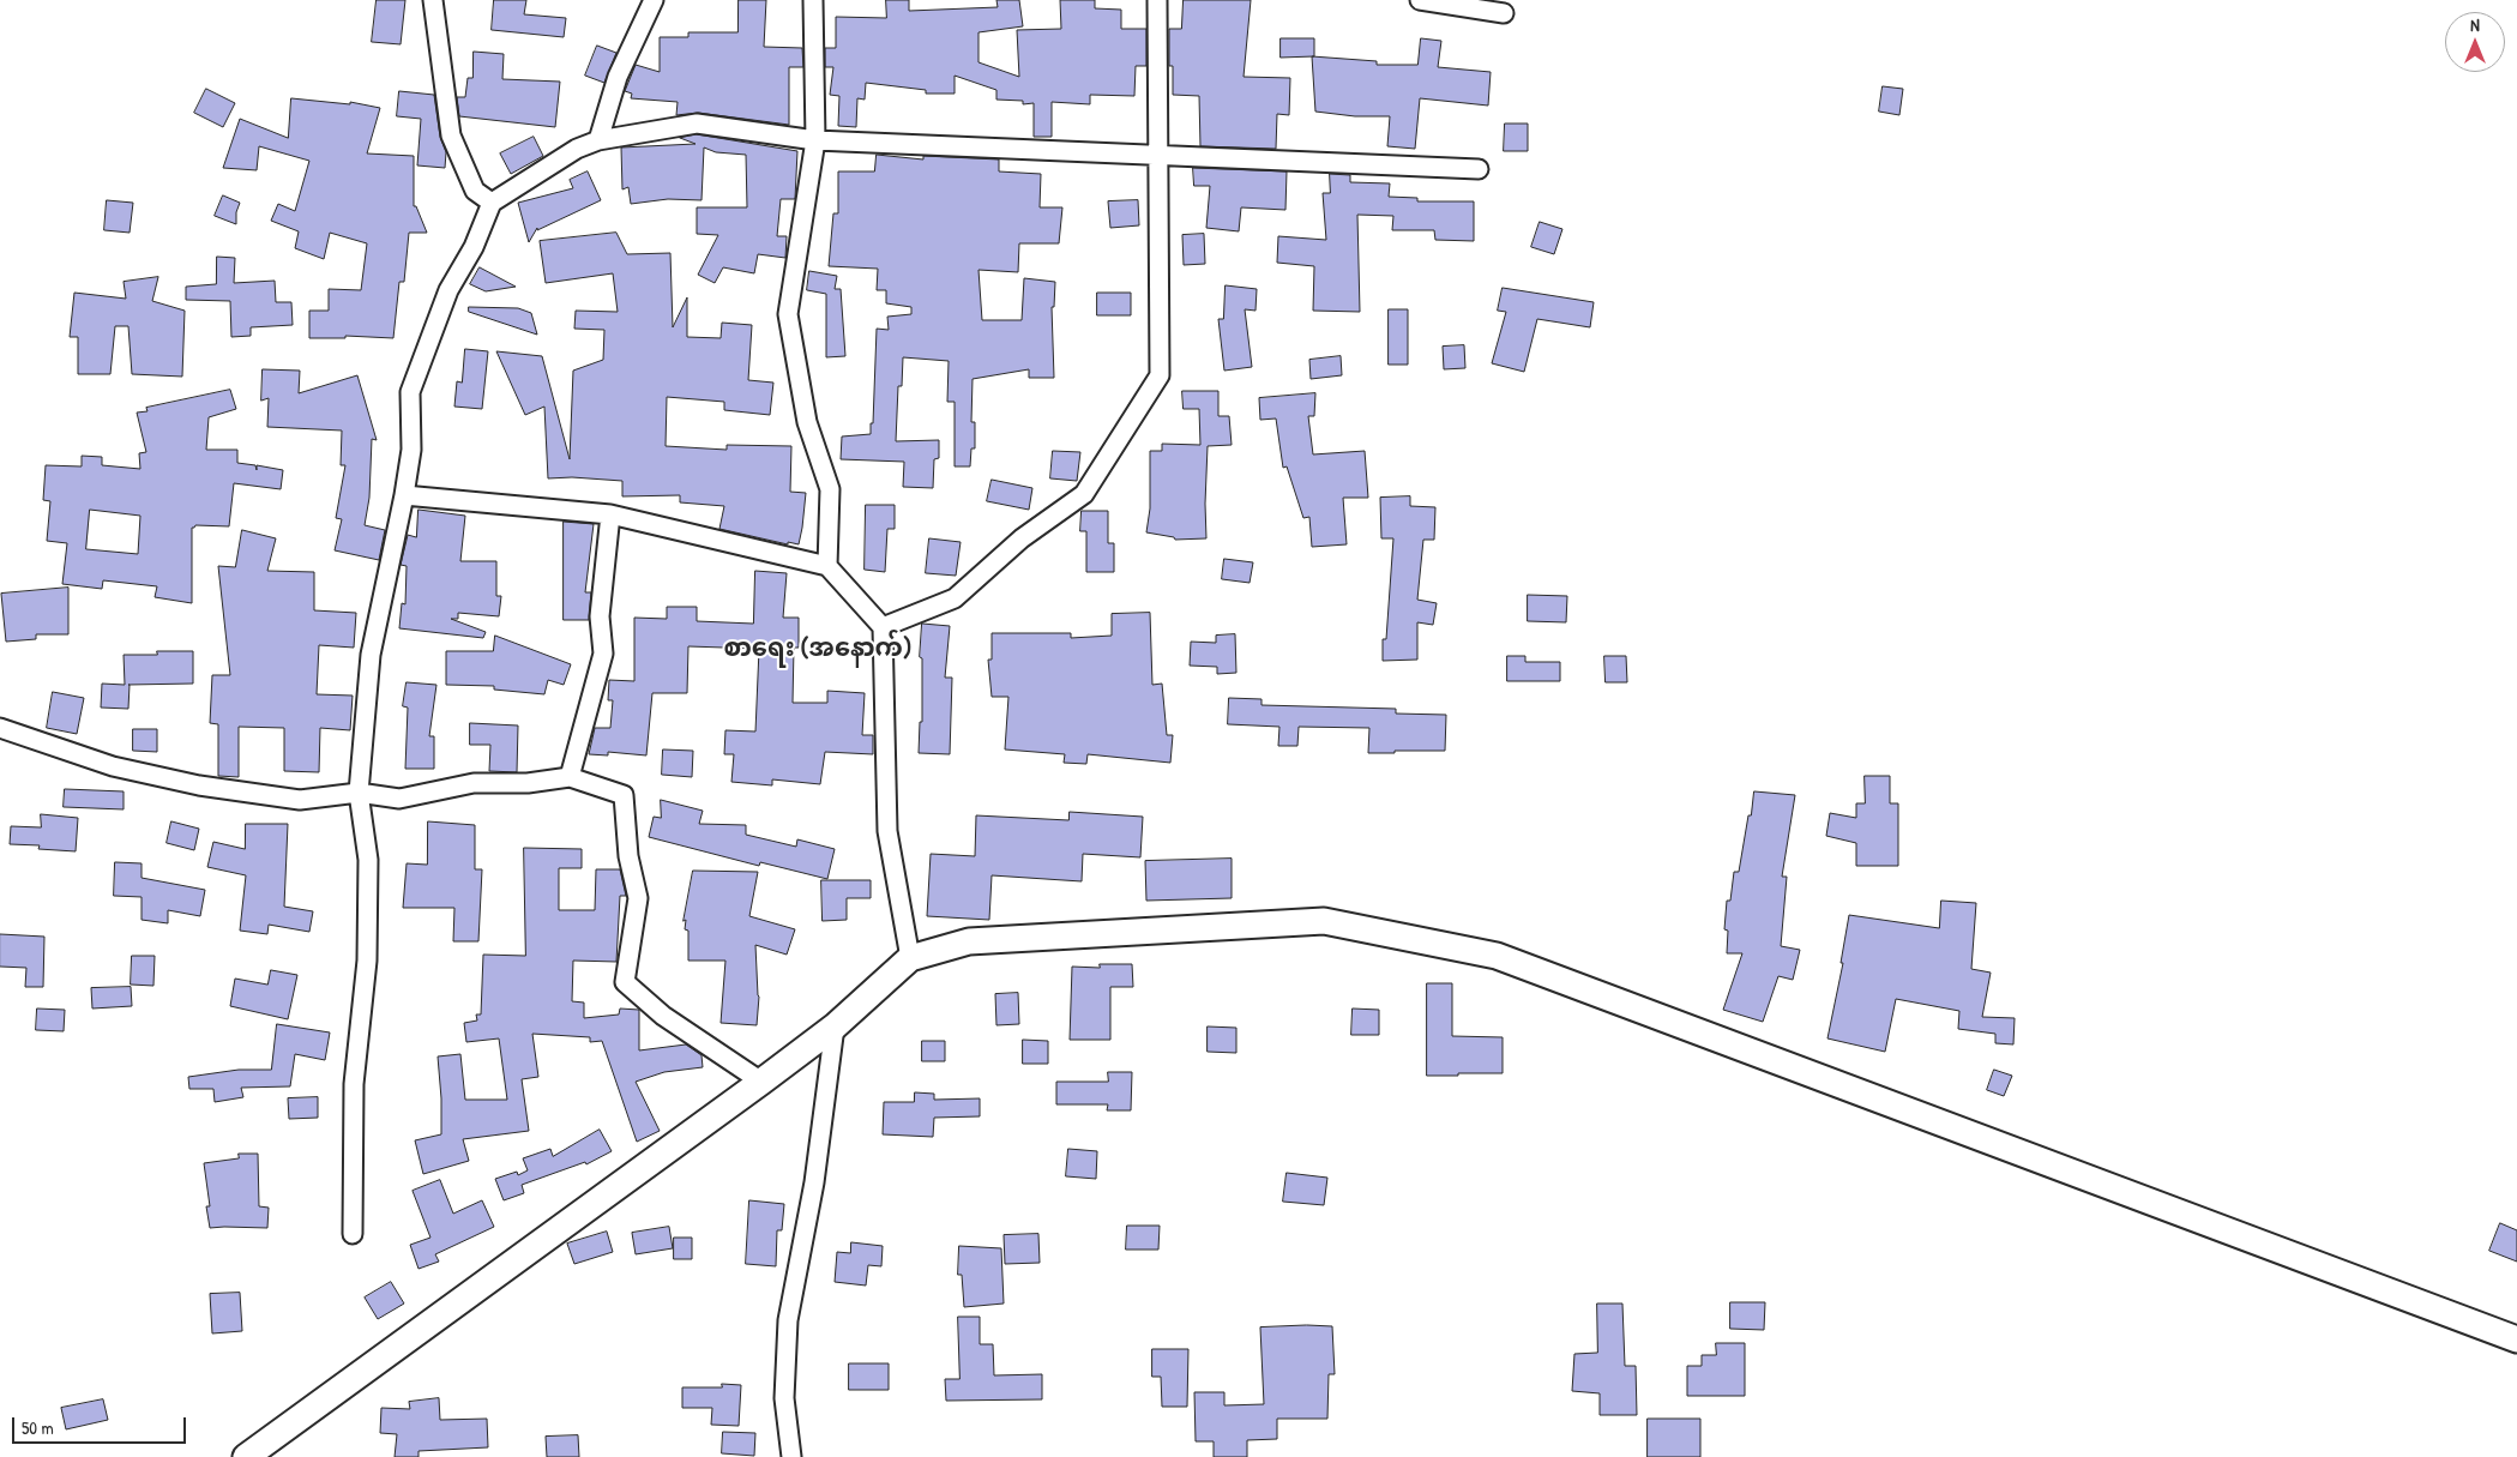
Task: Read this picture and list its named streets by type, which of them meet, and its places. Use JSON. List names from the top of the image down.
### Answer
{
  "districts": ["စာရေး (အနောက်)"],
  "scale_bar": "50 m",
  "north": "top"
}
